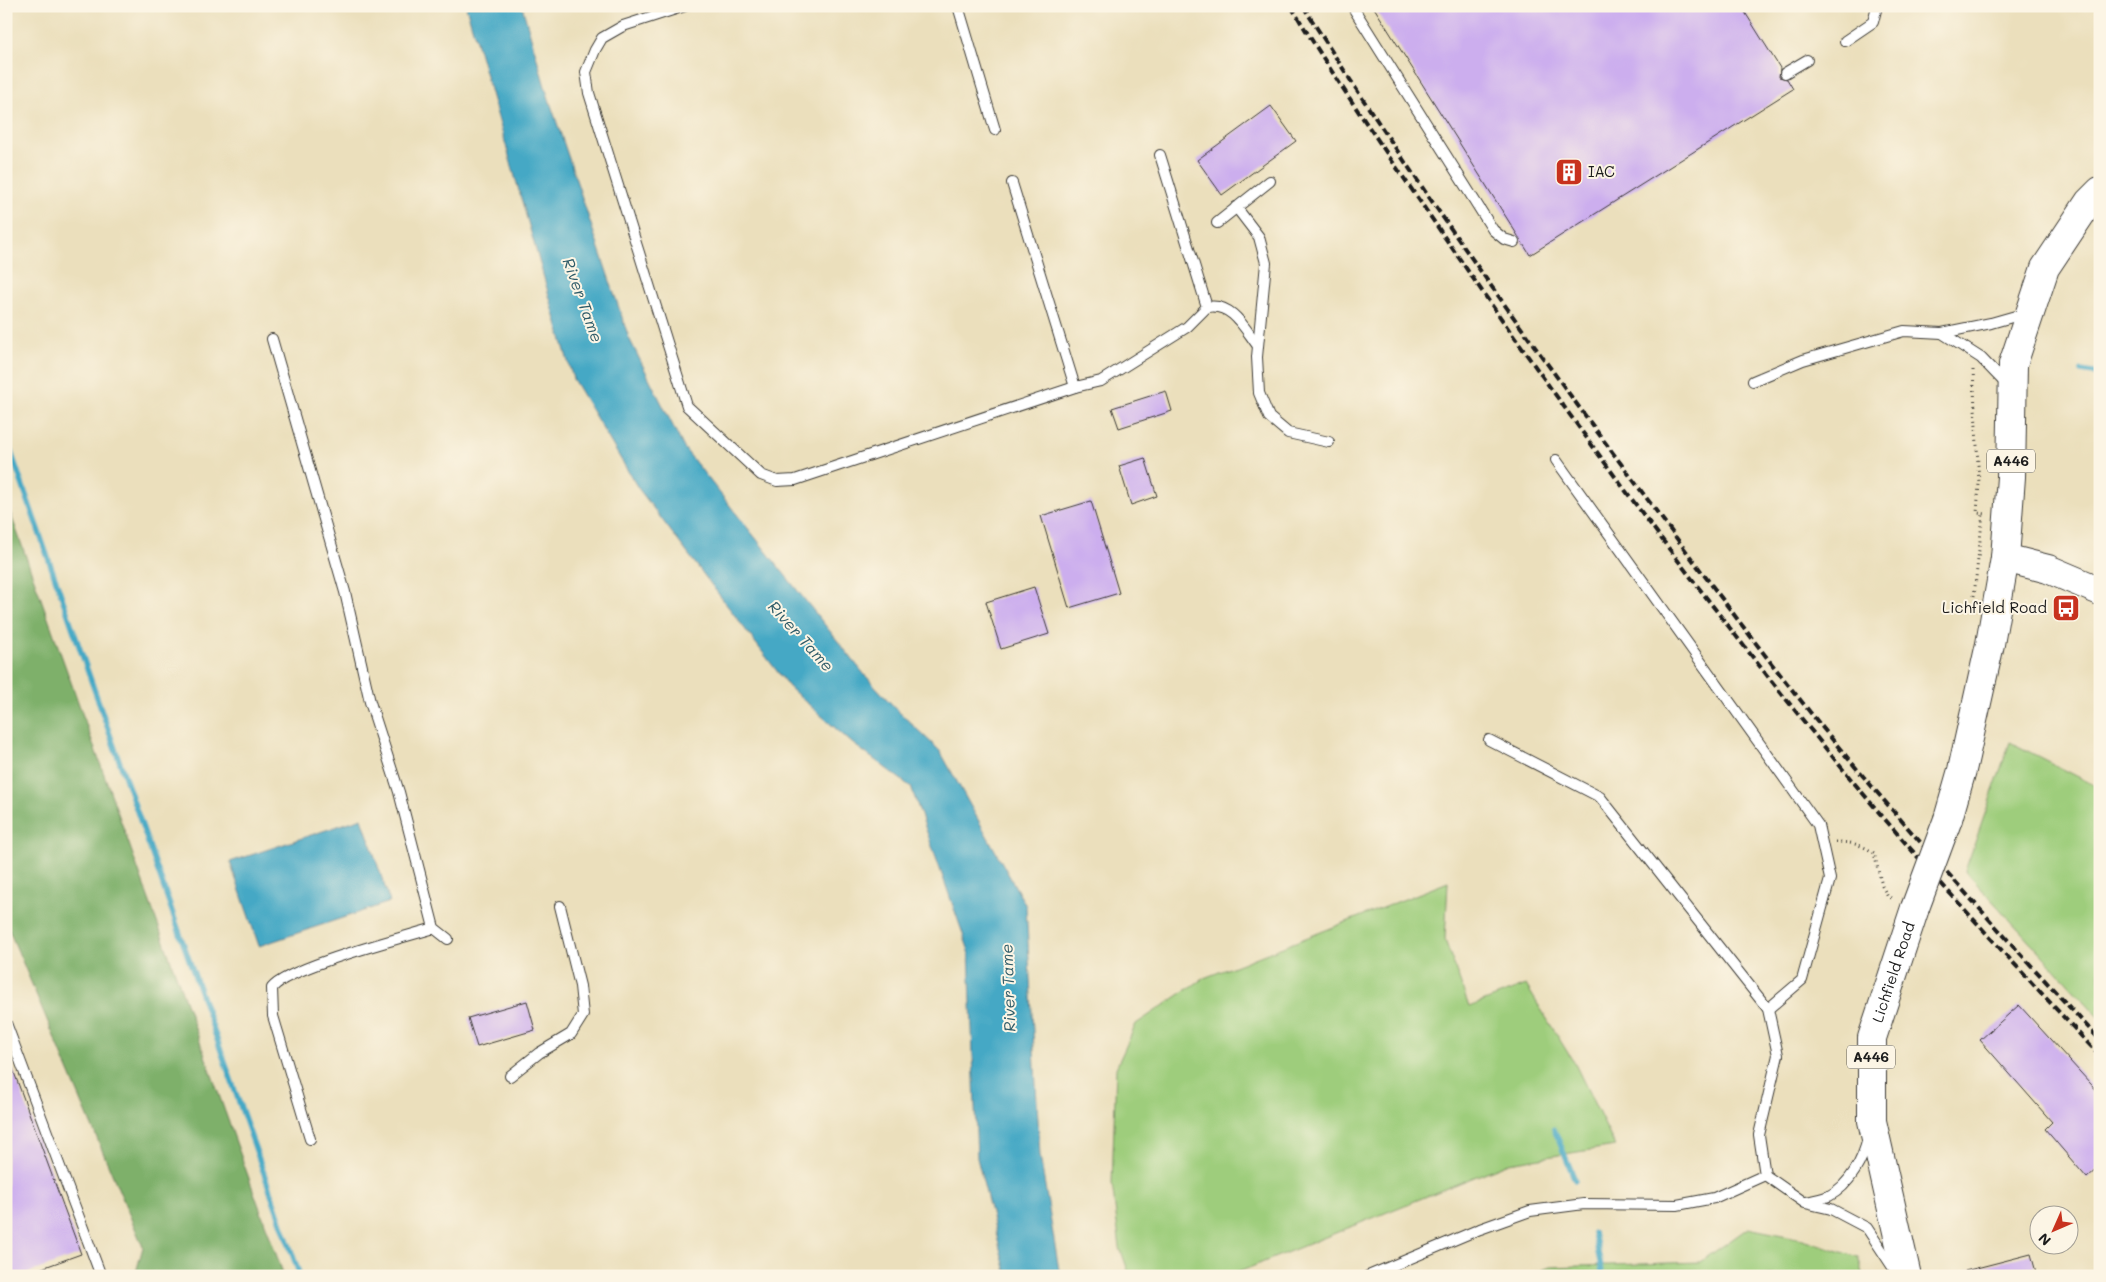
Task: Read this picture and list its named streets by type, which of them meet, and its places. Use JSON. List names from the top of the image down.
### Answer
{
  "streets": {
    "main road": ["A446", "Lichfield Road"]
  },
  "water": ["River Tame"],
  "places": {
    "building": ["IAC"],
    "bus stop": ["Lichfield Road"]
  },
  "north": "bottom left"
}
